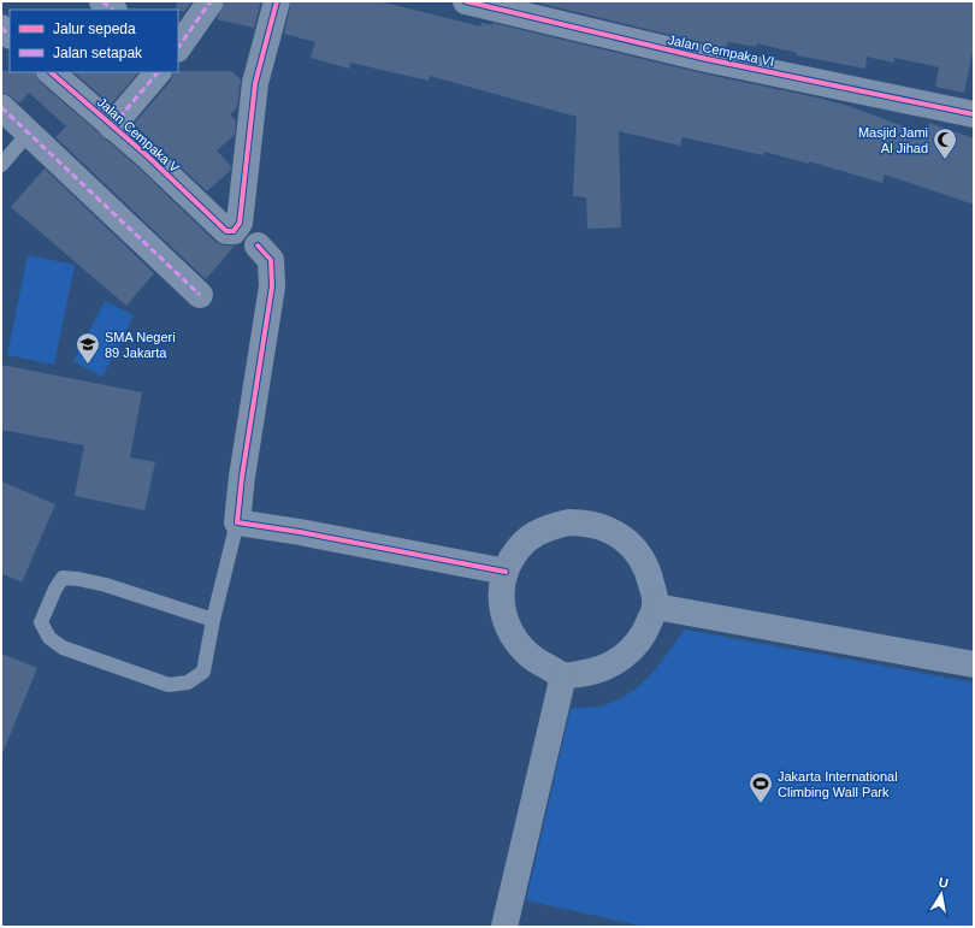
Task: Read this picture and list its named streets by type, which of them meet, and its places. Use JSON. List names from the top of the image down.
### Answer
{
  "streets": {
    "street": ["Jalan Cempaka VI", "Jalan Cempaka V"]
  },
  "places": {
    "mosque": ["Masjid Jami Al Jihad"],
    "school or university": ["SMA Negeri 89 Jakarta"],
    "sports": ["Jakarta International Climbing Wall Park"]
  },
  "legend": ["Jalur sepeda", "Jalan setapak"],
  "north": "top"
}
